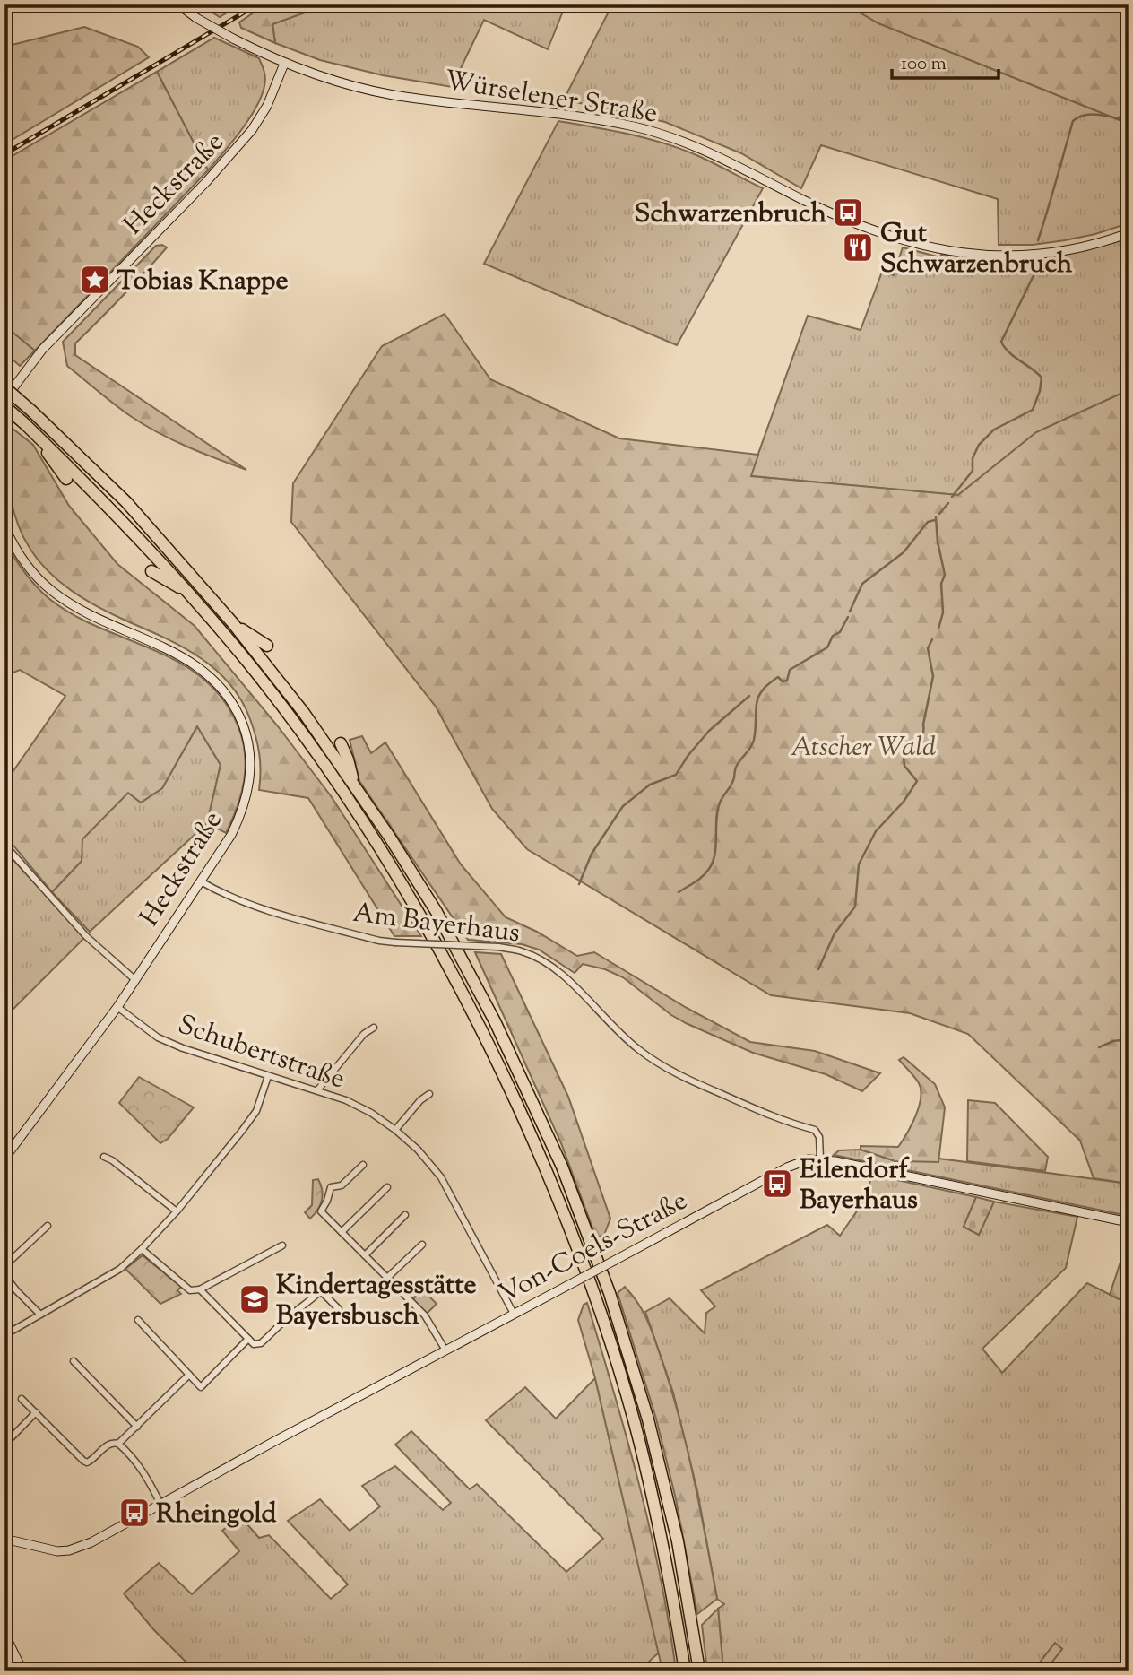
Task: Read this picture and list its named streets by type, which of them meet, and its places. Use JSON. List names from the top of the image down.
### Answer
{
  "streets": {
    "main road": ["Würselener Straße", "Heckstraße", "Von-Coels-Straße"],
    "street": ["Am Bayerhaus", "Schubertstraße"]
  },
  "crossings": [
    ["Würselener Straße", "Heckstraße"],
    ["Heckstraße", "Am Bayerhaus"],
    ["Heckstraße", "Schubertstraße"],
    ["Am Bayerhaus", "Von-Coels-Straße"],
    ["Schubertstraße", "Von-Coels-Straße"]
  ],
  "parks": ["Atscher Wald"],
  "places": {
    "bus stop": ["Schwarzenbruch", "Eilendorf Bayerhaus", "Rheingold"],
    "restaurant": ["Gut Schwarzenbruch"],
    "place": ["Tobias Knappe"],
    "school or university": ["Kindertagesstätte Bayersbusch"]
  },
  "scale_bar": "100 m"
}
